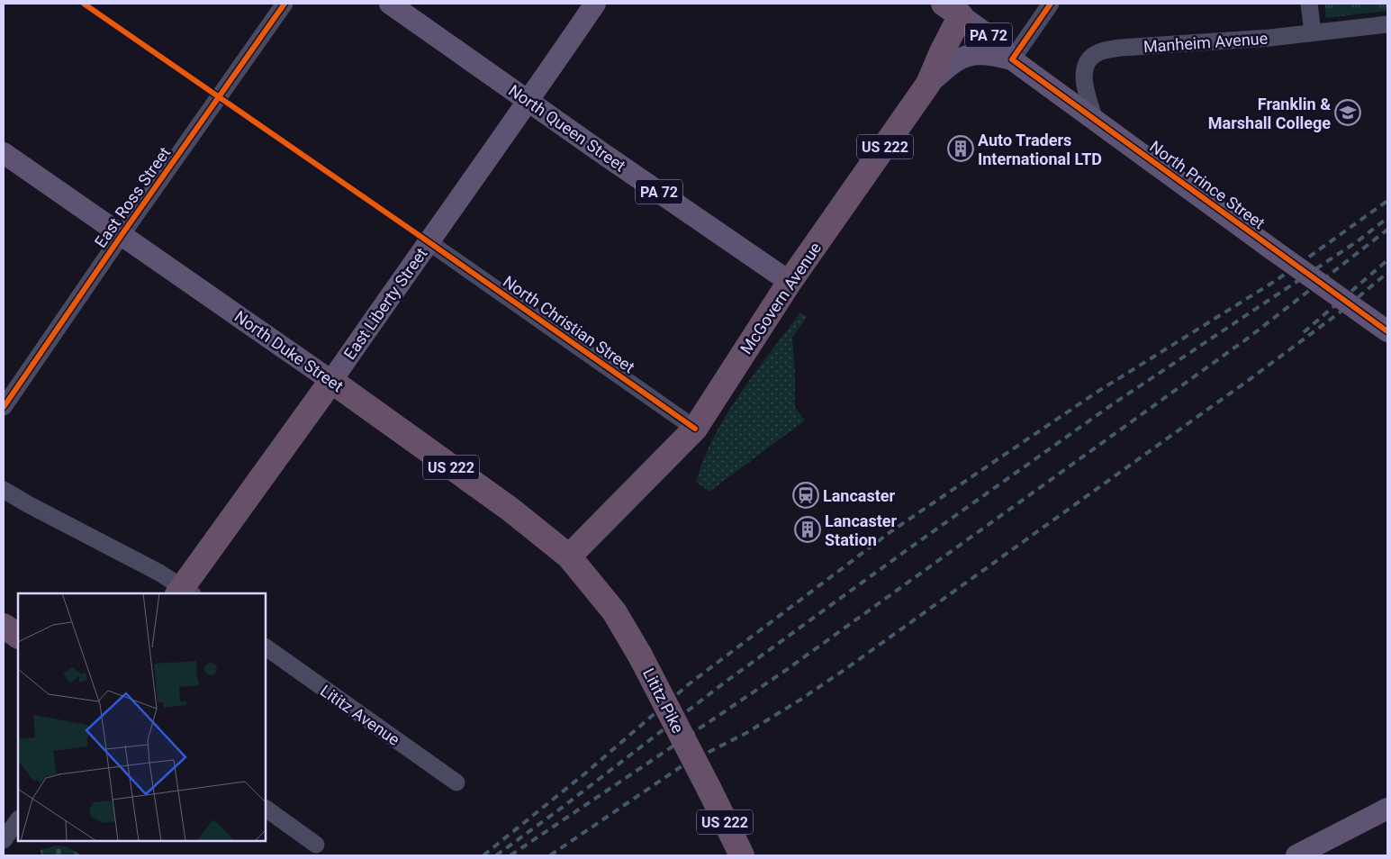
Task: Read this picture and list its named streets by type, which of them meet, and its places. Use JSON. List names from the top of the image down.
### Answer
{
  "streets": {
    "highway": [
      "US 222",
      "McGovern Avenue",
      "East Liberty Street",
      "North Duke Street",
      "Lititz Pike"
    ],
    "main road": ["PA 72", "North Queen Street", "North Prince Street"],
    "street": [
      "Manheim Avenue",
      "East Ross Street",
      "North Christian Street",
      "Lititz Avenue"
    ]
  },
  "crossings": [
    ["PA 72", "North Prince Street"],
    ["PA 72", "McGovern Avenue"],
    ["Manheim Avenue", "North Prince Street"],
    ["North Queen Street", "McGovern Avenue"],
    ["North Queen Street", "East Liberty Street"],
    ["North Prince Street", "McGovern Avenue"],
    ["East Ross Street", "North Duke Street"],
    ["McGovern Avenue", "North Christian Street"],
    ["McGovern Avenue", "North Duke Street"],
    ["McGovern Avenue", "Lititz Pike"],
    ["East Liberty Street", "North Christian Street"],
    ["East Liberty Street", "North Duke Street"],
    ["North Duke Street", "Lititz Pike"]
  ],
  "places": {
    "school or university": ["Franklin & Marshall College"],
    "building": ["Auto Traders International LTD", "Lancaster Station"],
    "station": ["Lancaster"]
  }
}
